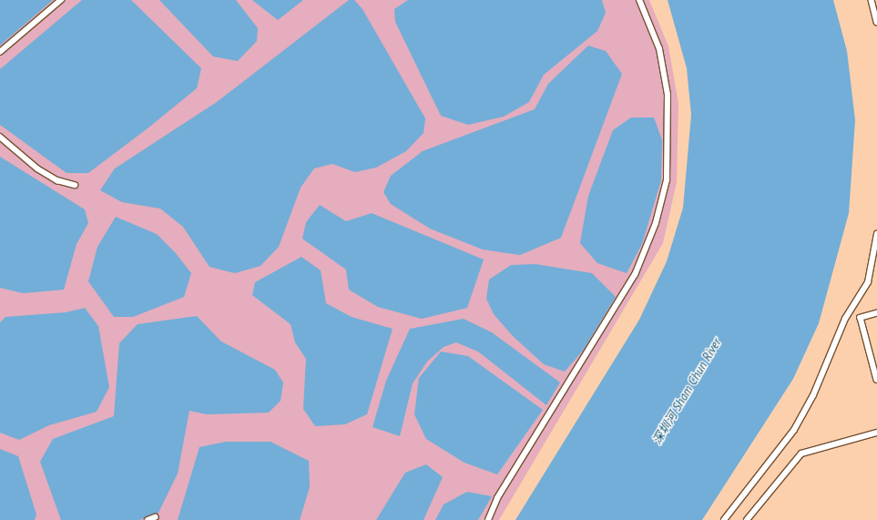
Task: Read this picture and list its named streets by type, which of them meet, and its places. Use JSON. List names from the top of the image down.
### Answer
{
  "water": ["深圳河 Sham Chun River"]
}
